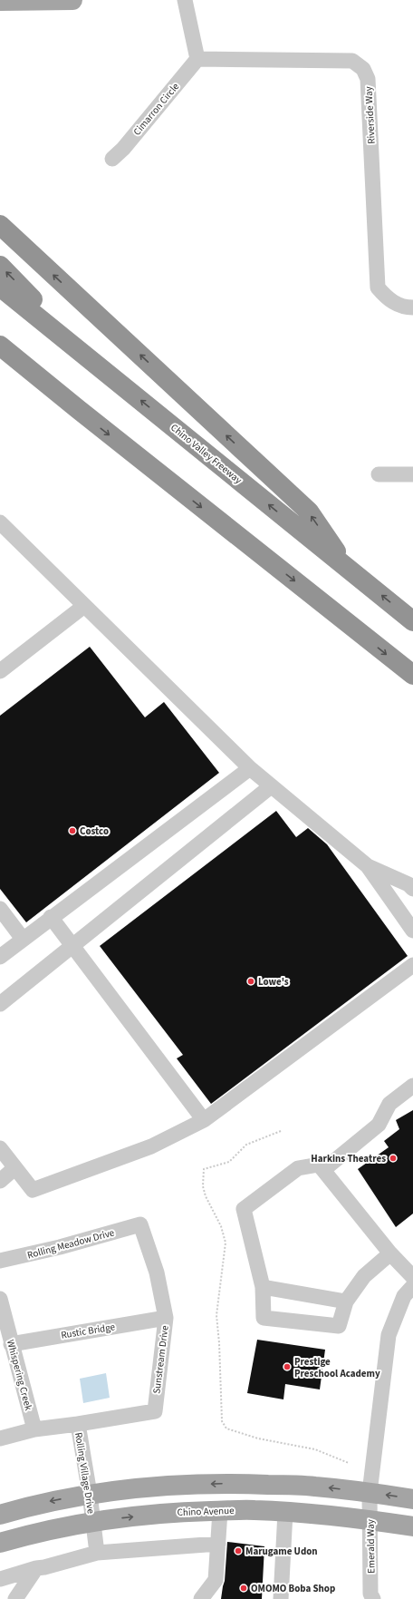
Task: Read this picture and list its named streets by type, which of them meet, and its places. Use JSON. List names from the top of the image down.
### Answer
{
  "streets": {
    "highway": ["Chino Valley Freeway"],
    "main road": ["Chino Avenue"],
    "street": [
      "Cimarron Circle",
      "Riverside Way",
      "Rolling Meadow Drive",
      "Rustic Bridge",
      "Sunstream Drive",
      "Whispering Creek",
      "Rolling Village Drive",
      "Emerald Way"
    ]
  },
  "crossings": [
    ["Cimarron Circle", "Riverside Way"],
    ["Rolling Meadow Drive", "Sunstream Drive"],
    ["Rustic Bridge", "Sunstream Drive"],
    ["Rustic Bridge", "Whispering Creek"],
    ["Sunstream Drive", "Rolling Village Drive"],
    ["Whispering Creek", "Rolling Village Drive"],
    ["Rolling Village Drive", "Chino Avenue"],
    ["Chino Avenue", "Emerald Way"]
  ],
  "places": [
    "Costco",
    "Lowe's",
    "Harkins Theatres",
    "Prestige Preschool Academy",
    "Marugame Udon",
    "OMOMO Boba Shop"
  ]
}
